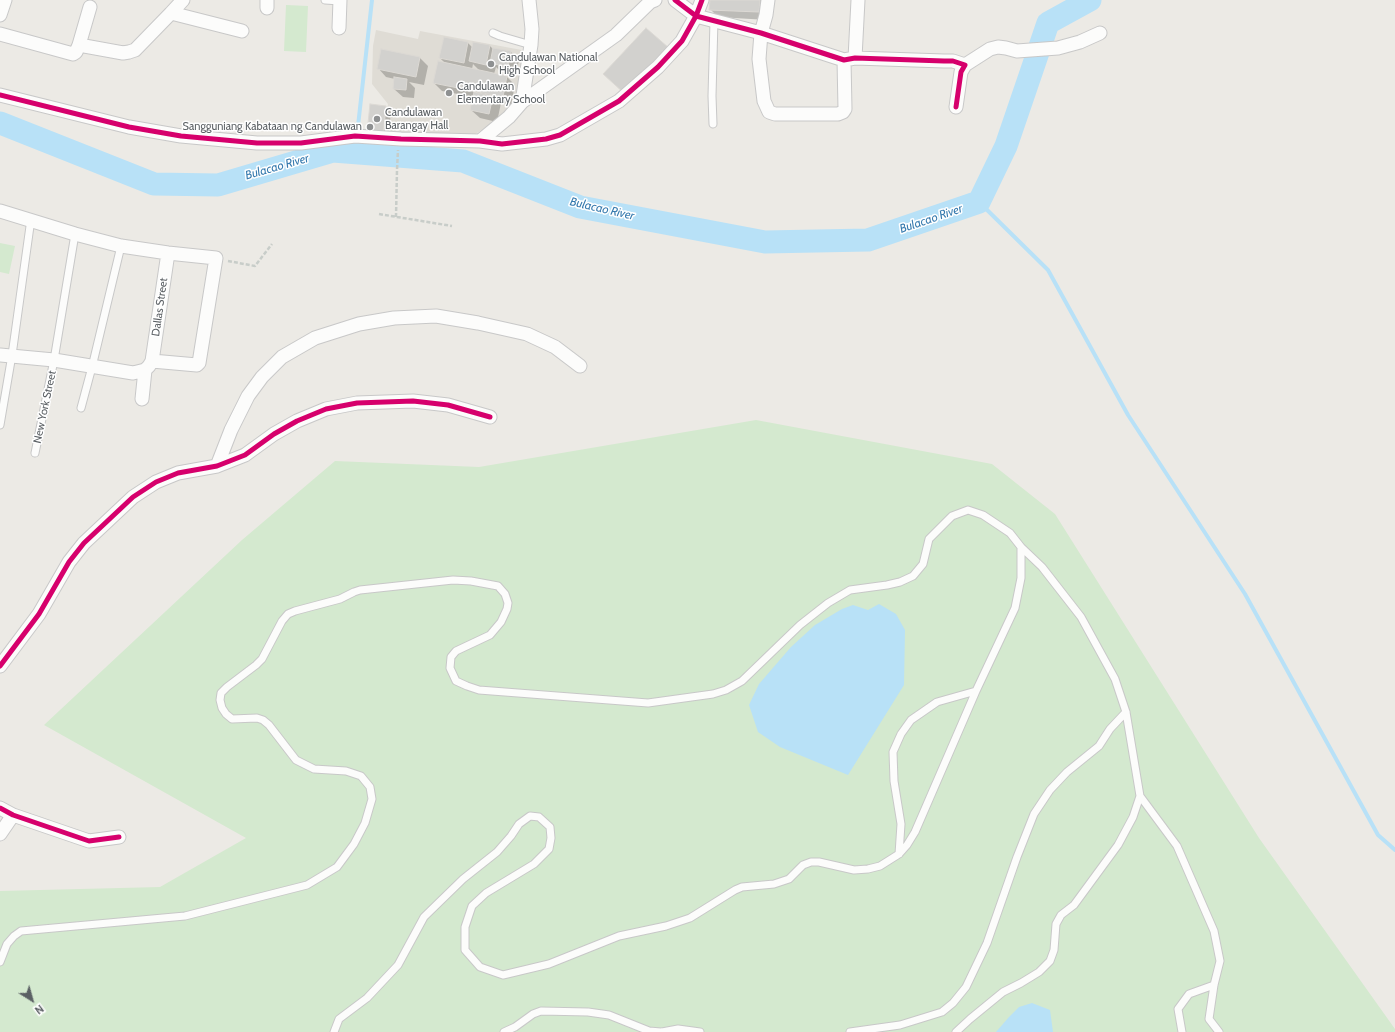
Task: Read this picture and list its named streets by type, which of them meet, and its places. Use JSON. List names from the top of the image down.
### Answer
{
  "streets": {
    "street": ["Dallas Street"],
    "lane": ["New York Street"]
  },
  "water": ["Bulacao River"],
  "places": [
    "Candulawan National High School",
    "Candulawan Elementary School",
    "Candulawan Barangay Hall",
    "Sangguniang Kabataan ng Candulawan"
  ],
  "north": "bottom right"
}
